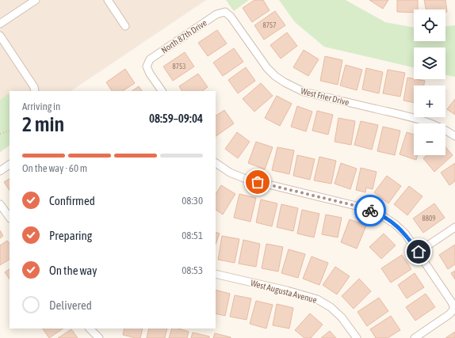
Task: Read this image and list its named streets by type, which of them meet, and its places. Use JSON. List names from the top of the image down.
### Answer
{
  "streets": {
    "street": ["North 87th Drive", "West Frier Drive", "West Augusta Avenue"]
  },
  "crossings": [
    ["North 87th Drive", "West Frier Drive"]
  ],
  "house_numbers": ["8757", "8753", "8809"],
  "page": {
    "map_buttons": ["+", "−"],
    "heading": ["2 min", "Arriving in", "08:59–09:04"],
    "bar": "On the way · 60 m",
    "list": [
      ["Confirmed", "08:30"],
      ["Preparing", "08:51"],
      ["On the way", "08:53"],
      "Delivered"
    ]
  }
}
